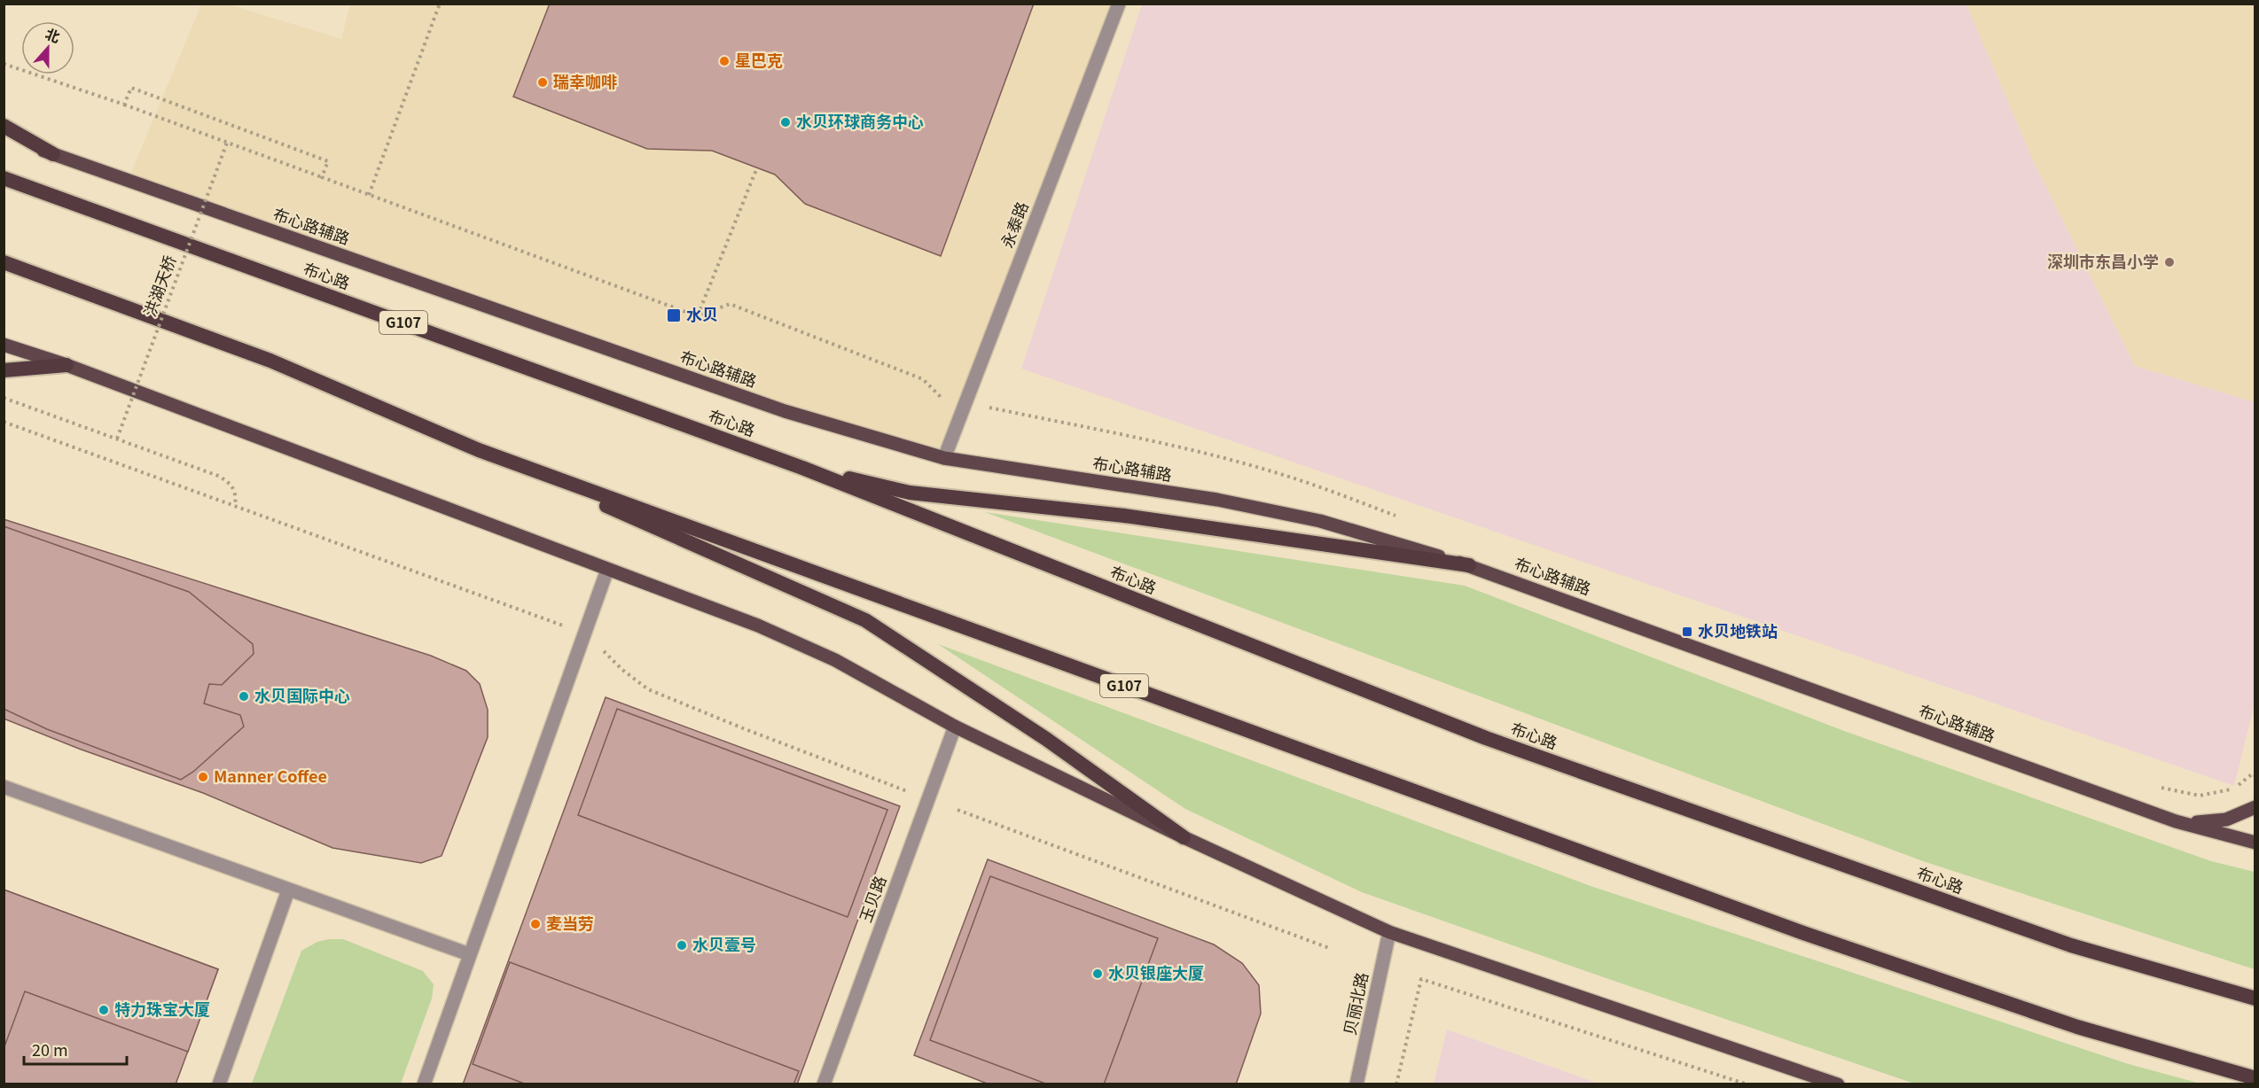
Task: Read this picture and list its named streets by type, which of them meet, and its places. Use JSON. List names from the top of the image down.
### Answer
{
  "streets": {
    "highway": ["布心路", "G107"],
    "main road": ["布心路辅路"],
    "street": ["永泰路", "玉贝路", "贝丽北路"],
    "path": ["洪湖天桥"]
  },
  "crossings": [
    ["永泰路", "布心路辅路"]
  ],
  "places": {
    "other": [
      "星巴克",
      "瑞幸咖啡",
      "水贝环球商务中心",
      "深圳市东昌小学",
      "水贝国际中心",
      "Manner Coffee",
      "麦当劳",
      "水贝壹号",
      "水贝银座大厦",
      "特力珠宝大厦"
    ],
    "transit": ["水贝", "水贝地铁站"]
  },
  "scale_bar": "20 m",
  "north": "top"
}
